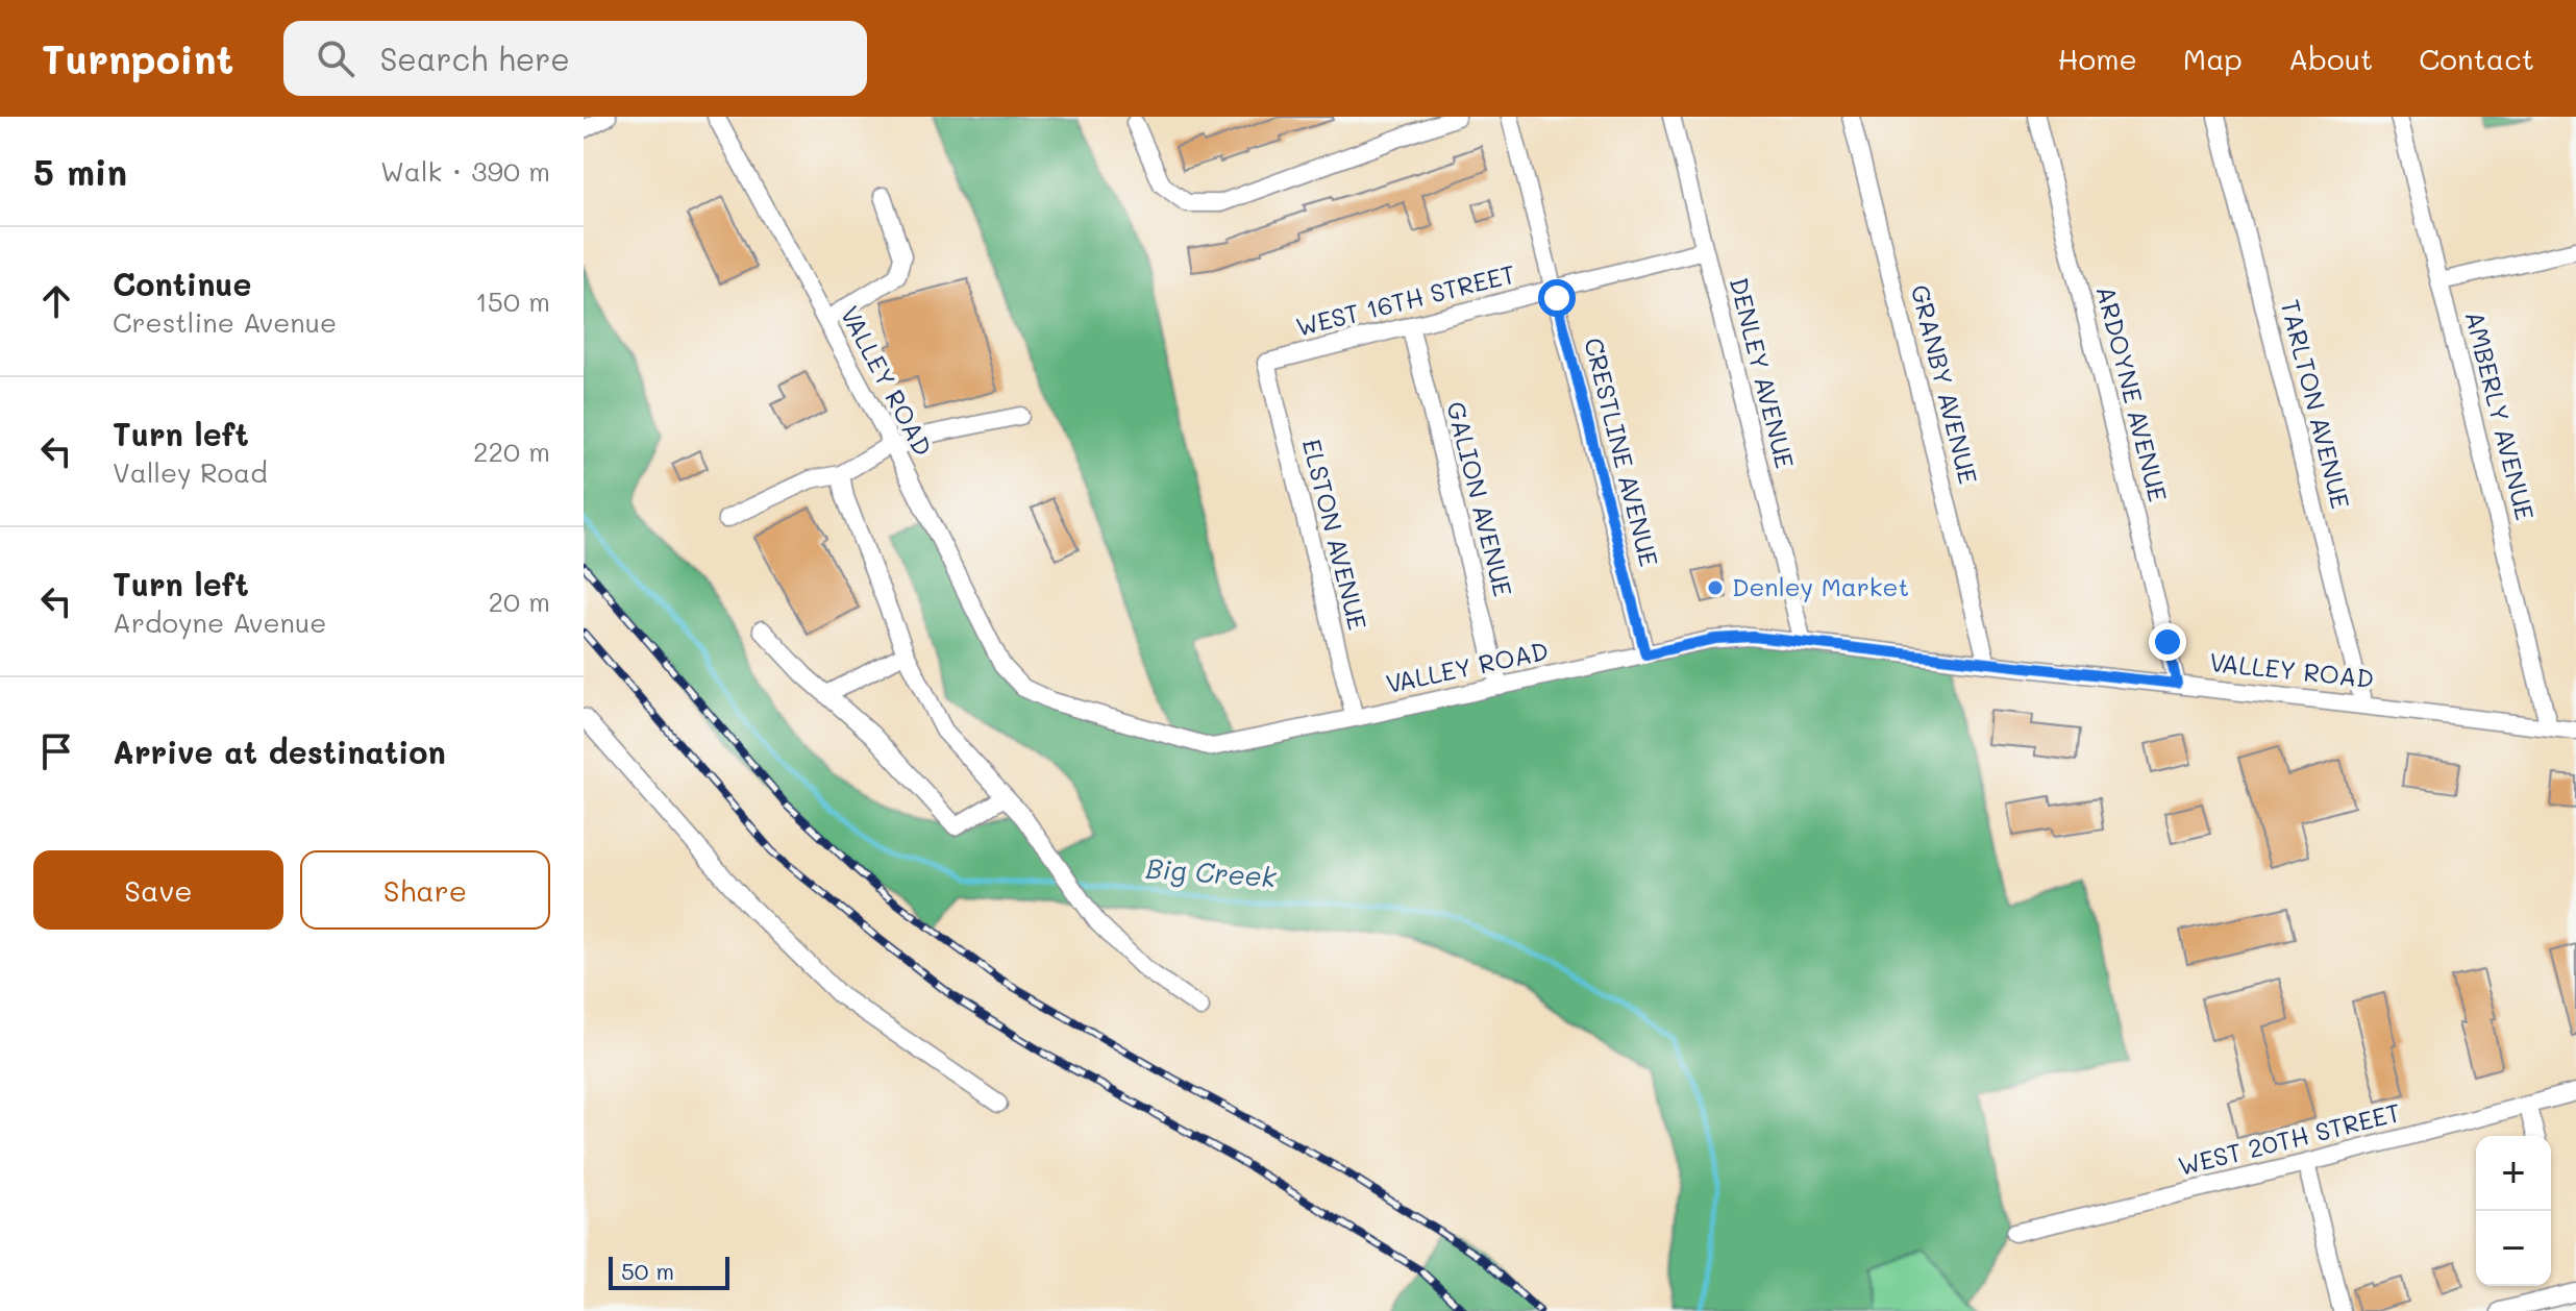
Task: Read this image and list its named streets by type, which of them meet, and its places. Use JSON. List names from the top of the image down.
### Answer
{
  "streets": {
    "street": [
      "WEST 16TH STREET",
      "DENLEY AVENUE",
      "VALLEY ROAD",
      "GRANBY AVENUE",
      "ARDOYNE AVENUE",
      "TARLTON AVENUE",
      "AMBERLY AVENUE",
      "CRESTLINE AVENUE",
      "GALION AVENUE",
      "ELSTON AVENUE",
      "WEST 20TH STREET"
    ]
  },
  "crossings": [
    ["WEST 16TH STREET", "DENLEY AVENUE"],
    ["WEST 16TH STREET", "CRESTLINE AVENUE"],
    ["WEST 16TH STREET", "GALION AVENUE"],
    ["WEST 16TH STREET", "ELSTON AVENUE"],
    ["DENLEY AVENUE", "VALLEY ROAD"],
    ["VALLEY ROAD", "GRANBY AVENUE"],
    ["VALLEY ROAD", "ARDOYNE AVENUE"],
    ["VALLEY ROAD", "TARLTON AVENUE"],
    ["VALLEY ROAD", "AMBERLY AVENUE"],
    ["VALLEY ROAD", "CRESTLINE AVENUE"],
    ["VALLEY ROAD", "GALION AVENUE"],
    ["VALLEY ROAD", "ELSTON AVENUE"]
  ],
  "water": ["Big Creek"],
  "places": ["Denley Market"],
  "scale_bar": "50 m",
  "page": {
    "header": "Turnpoint",
    "search": "Search here",
    "nav": [
      "Home",
      "Map",
      "About",
      "Contact"
    ],
    "heading": ["5 min", "Walk · 390 m"],
    "list": [
      ["Continue", "Crestline Avenue", "150 m"],
      ["Turn left", "Valley Road", "220 m"],
      ["Turn left", "Ardoyne Avenue", "20 m"],
      "Arrive at destination"
    ],
    "buttons": ["Save", "Share"],
    "map_buttons": ["+", "−"],
    "scale": "50 m"
  }
}
